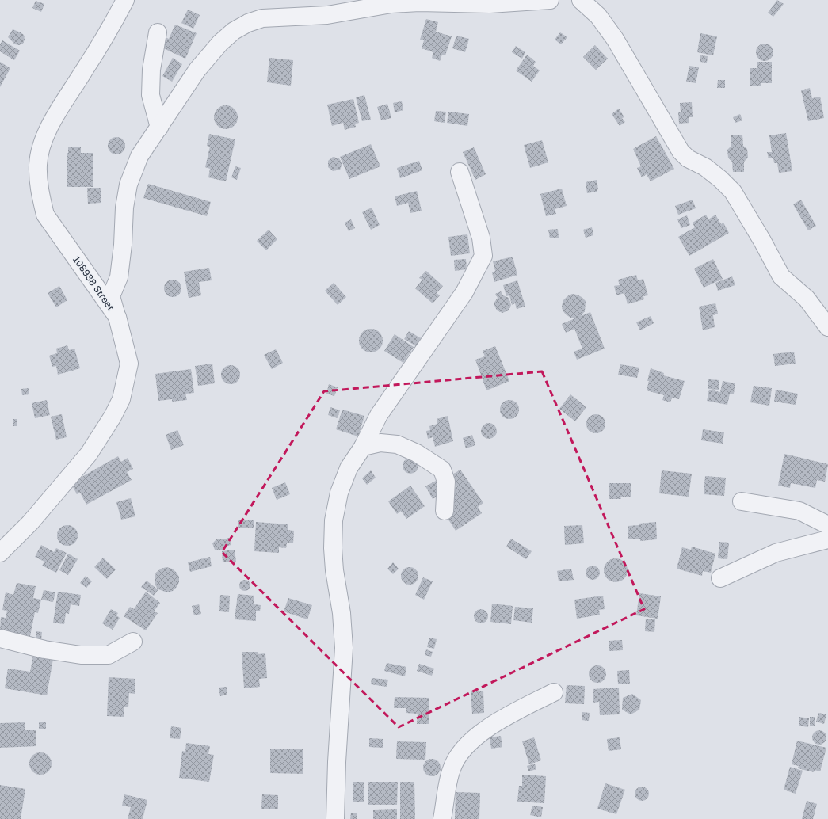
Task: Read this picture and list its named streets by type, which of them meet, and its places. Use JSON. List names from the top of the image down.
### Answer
{
  "streets": {
    "street": ["108938 Street"]
  }
}
